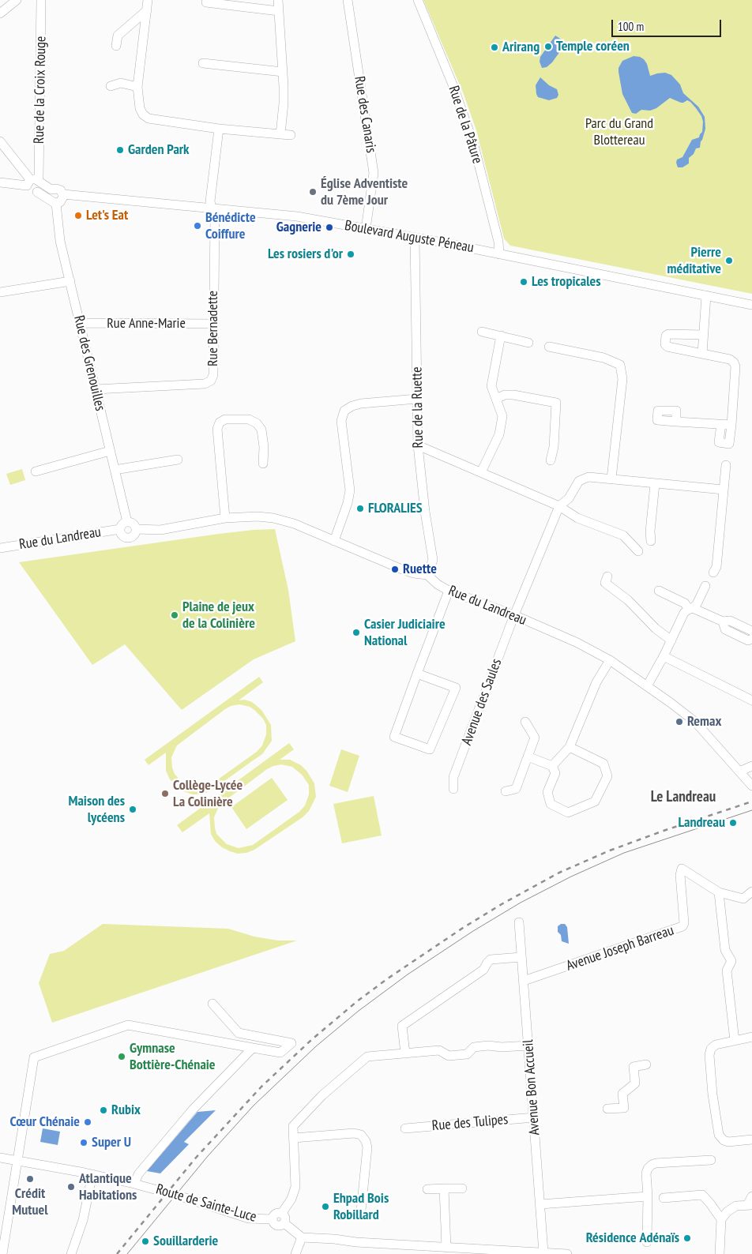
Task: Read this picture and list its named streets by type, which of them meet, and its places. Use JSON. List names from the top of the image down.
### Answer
{
  "streets": {
    "street": [
      "Rue de la Croix Rouge",
      "Rue des Canaris",
      "Rue de la Pâture",
      "Boulevard Auguste Péneau",
      "Rue Anne-Marie",
      "Rue Bernadette",
      "Rue des Grenouilles",
      "Rue de la Ruette",
      "Rue du Landreau",
      "Avenue des Saules",
      "Avenue Joseph Barreau",
      "Avenue Bon Accueil",
      "Rue des Tulipes",
      "Route de Sainte-Luce"
    ]
  },
  "crossings": [
    ["Rue de la Croix Rouge", "Boulevard Auguste Péneau"],
    ["Rue des Canaris", "Boulevard Auguste Péneau"],
    ["Rue de la Pâture", "Boulevard Auguste Péneau"],
    ["Boulevard Auguste Péneau", "Rue Bernadette"],
    ["Boulevard Auguste Péneau", "Rue des Grenouilles"],
    ["Boulevard Auguste Péneau", "Rue de la Ruette"],
    ["Rue Anne-Marie", "Rue Bernadette"],
    ["Rue Anne-Marie", "Rue des Grenouilles"],
    ["Rue Bernadette", "Rue des Grenouilles"],
    ["Rue des Grenouilles", "Rue du Landreau"],
    ["Rue de la Ruette", "Rue du Landreau"],
    ["Rue du Landreau", "Avenue des Saules"],
    ["Avenue Joseph Barreau", "Avenue Bon Accueil"],
    ["Avenue Bon Accueil", "Rue des Tulipes"]
  ],
  "districts": ["Le Landreau"],
  "parks": ["Parc du Grand Blottereau"],
  "places": [
    "Temple coréen",
    "Arirang",
    "Garden Park",
    "Église Adventiste du 7ème Jour",
    "Let's Eat",
    "Bénédicte Coiffure",
    "Gagnerie",
    "Les rosiers d'or",
    "Pierre méditative",
    "Les tropicales",
    "FLORALIES",
    "Ruette",
    "Plaine de jeux de la Colinière",
    "Casier Judiciaire National",
    "Remax",
    "Collège-Lycée La Colinière",
    "Maison des lycéens",
    "Landreau",
    "Gymnase Bottière-Chénaie",
    "Rubix",
    "Cœur Chénaie",
    "Super U",
    "Crédit Mutuel",
    "Atlantique Habitations",
    "Ehpad Bois Robillard",
    "Résidence Adénaïs",
    "Souillarderie"
  ],
  "scale_bar": "100 m"
}
